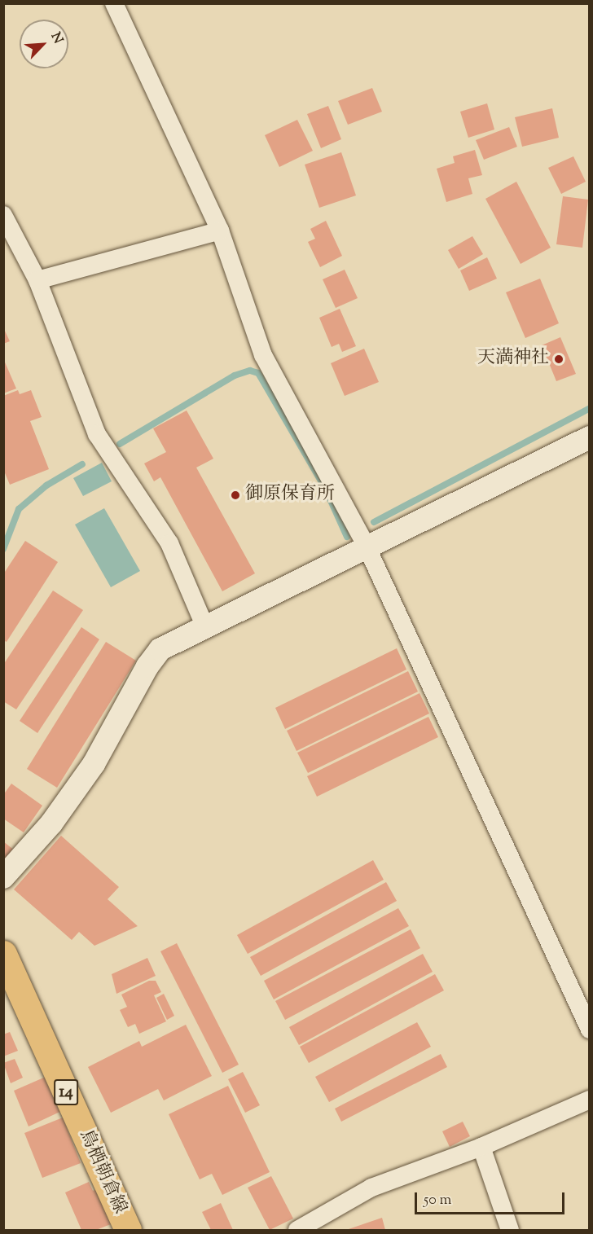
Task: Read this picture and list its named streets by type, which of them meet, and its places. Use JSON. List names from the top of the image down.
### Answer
{
  "streets": {
    "main road": ["14", "鳥栖朝倉線"]
  },
  "places": ["天満神社", "御原保育所"],
  "scale_bar": "50 m",
  "north": "top right"
}
